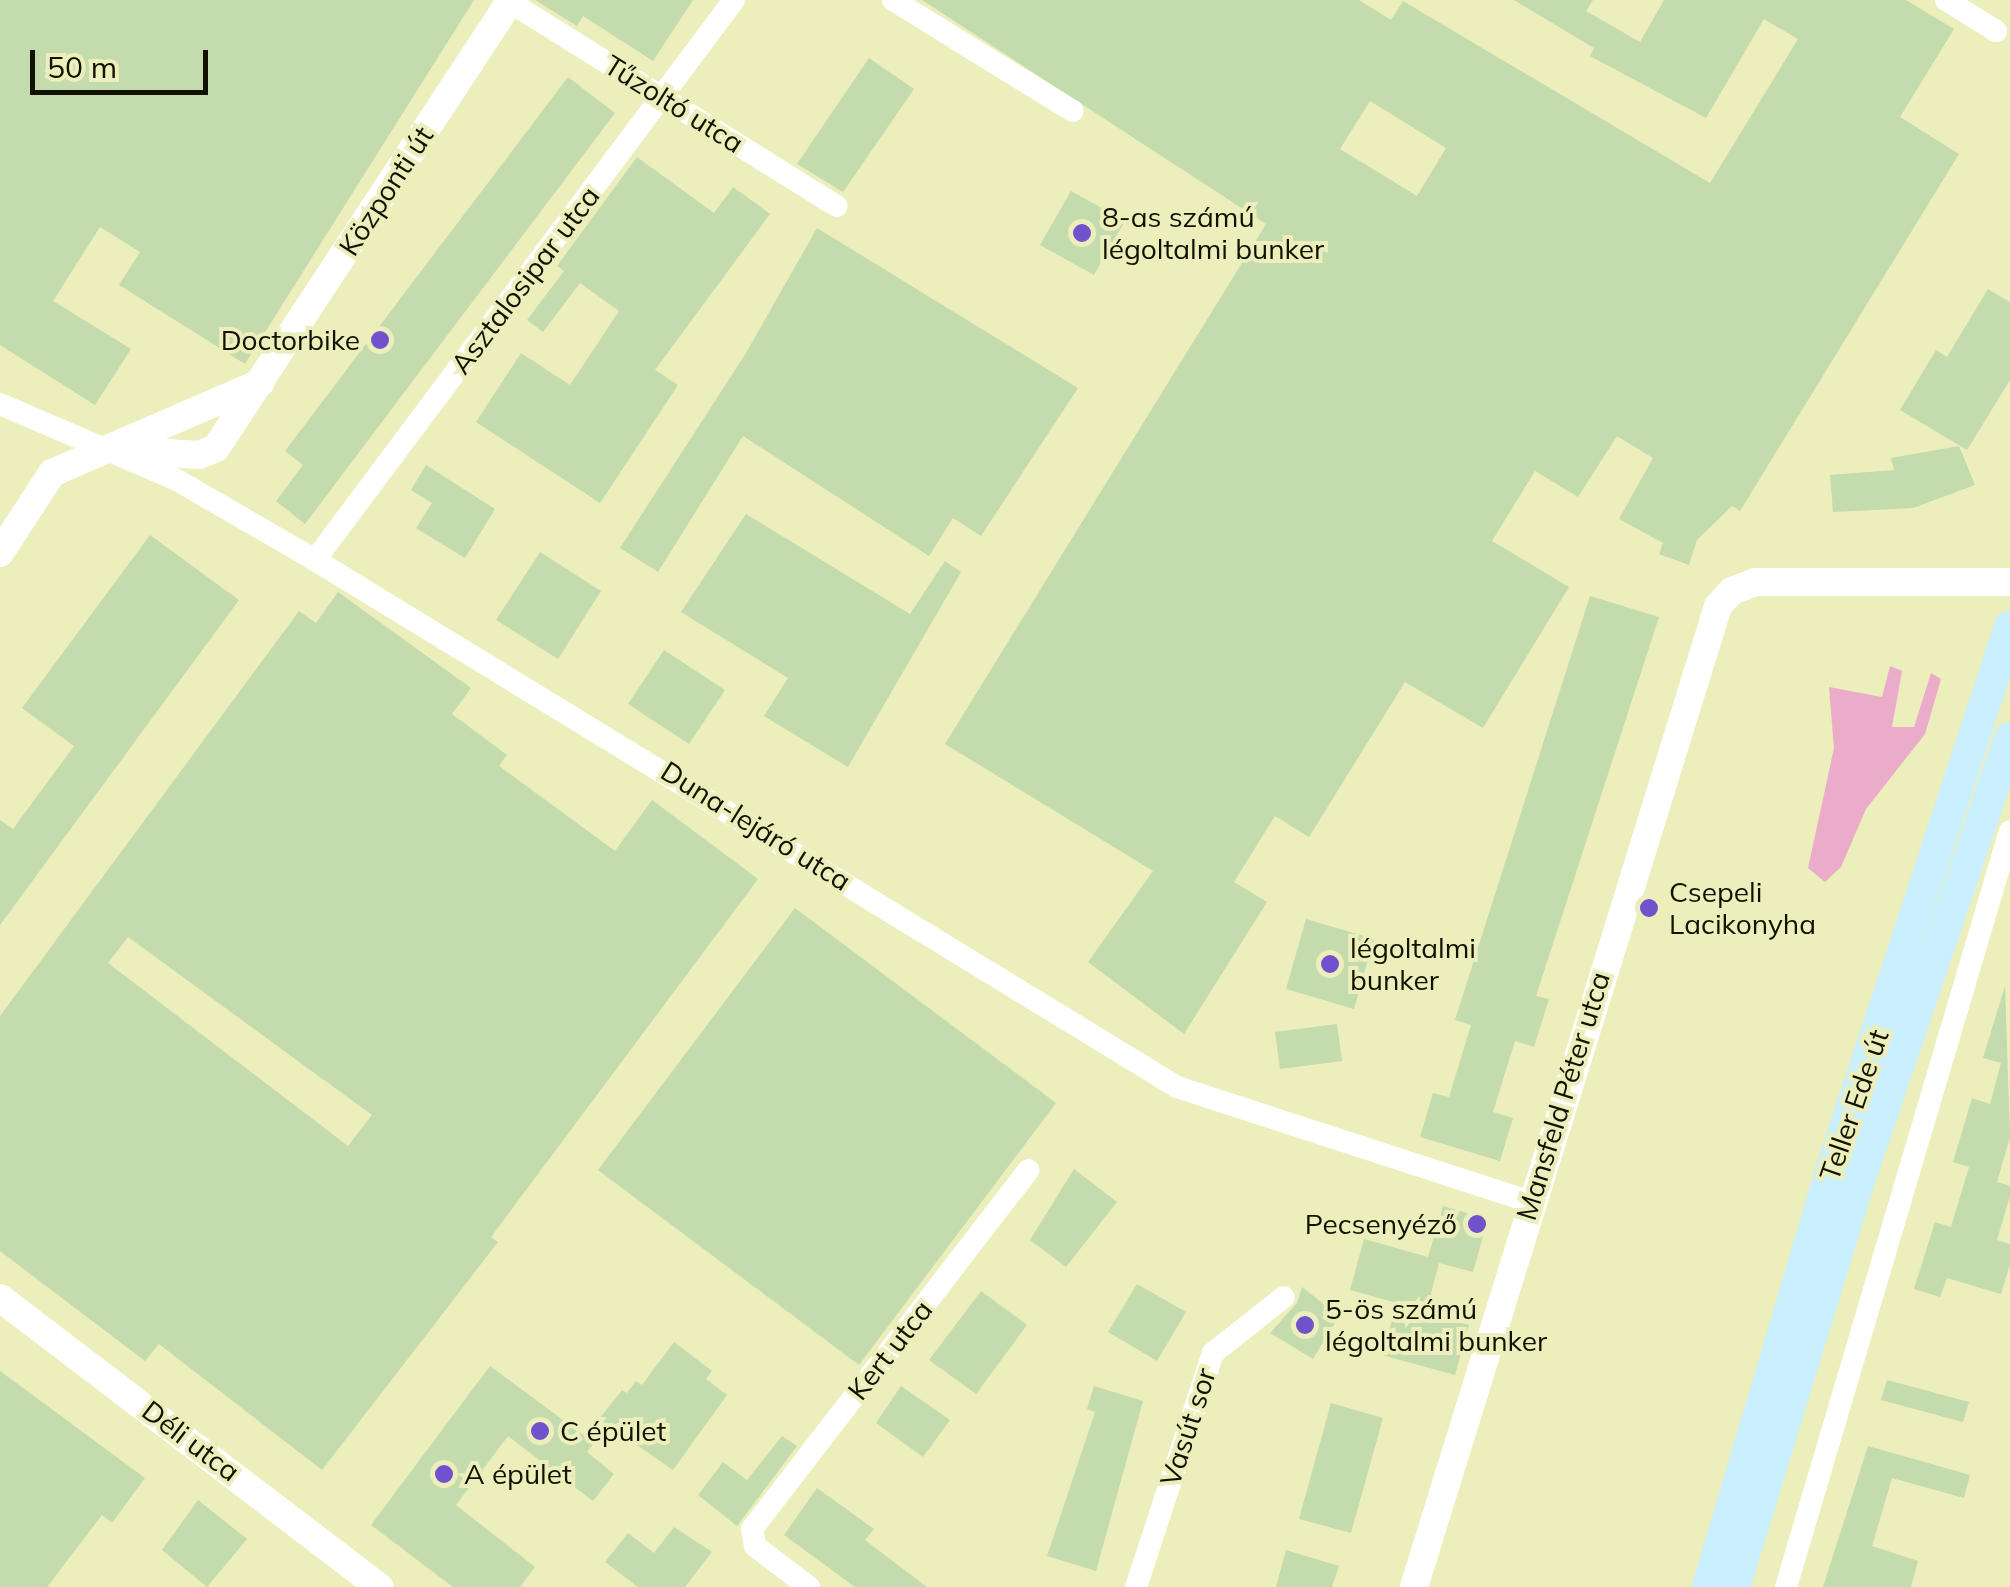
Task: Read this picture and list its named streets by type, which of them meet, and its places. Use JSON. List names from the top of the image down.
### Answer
{
  "streets": {
    "main road": ["Teller Ede út"],
    "street": [
      "Tűzoltó utca",
      "Központi út",
      "Asztalosipar utca",
      "Duna-lejáró utca",
      "Mansfeld Péter utca",
      "Kert utca",
      "Vasút sor",
      "Déli utca"
    ]
  },
  "crossings": [
    ["Tűzoltó utca", "Központi út"],
    ["Tűzoltó utca", "Asztalosipar utca"],
    ["Központi út", "Duna-lejáró utca"],
    ["Asztalosipar utca", "Duna-lejáró utca"],
    ["Duna-lejáró utca", "Mansfeld Péter utca"]
  ],
  "places": [
    "8-as számú légoltalmi bunker",
    "Doctorbike",
    "Csepeli Lacikonyha",
    "légoltalmi bunker",
    "Pecsenyéző",
    "5-ös számú légoltalmi bunker",
    "C épület",
    "A épület"
  ],
  "scale_bar": "50 m"
}
